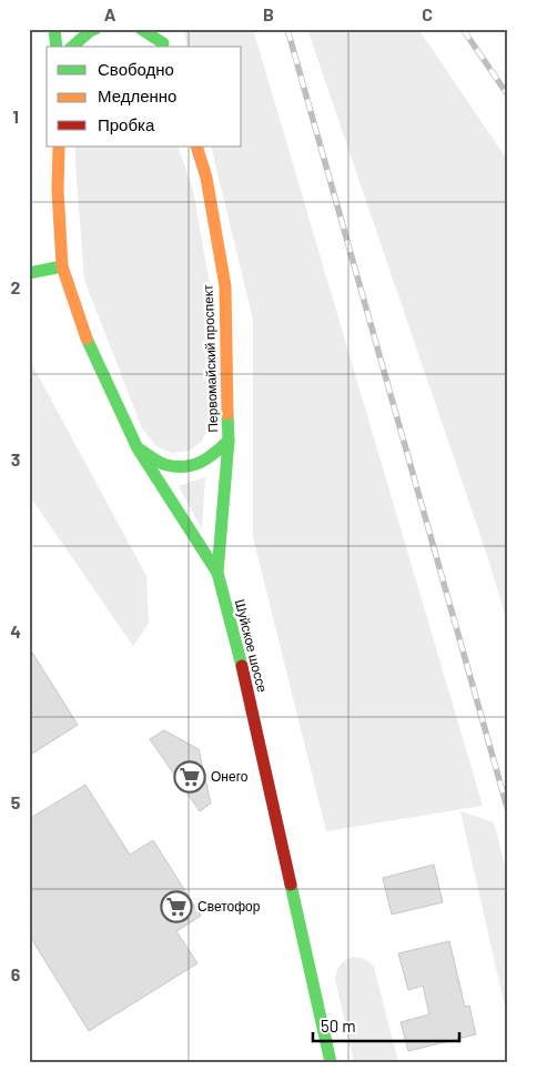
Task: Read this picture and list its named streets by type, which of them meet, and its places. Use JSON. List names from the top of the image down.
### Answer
{
  "streets": {
    "main road": ["Первомайский проспект", "Шуйское шоссе"]
  },
  "crossings": [
    ["Первомайский проспект", "Шуйское шоссе"]
  ],
  "places": {
    "supermarket": ["Онего", "Светофор"]
  },
  "legend": ["Свободно", "Медленно", "Пробка"],
  "scale_bar": "50 m",
  "grid": {
    "columns": ["A", "B", "C"],
    "rows": [
      "1",
      "2",
      "3",
      "4",
      "5",
      "6"
    ]
  }
}
